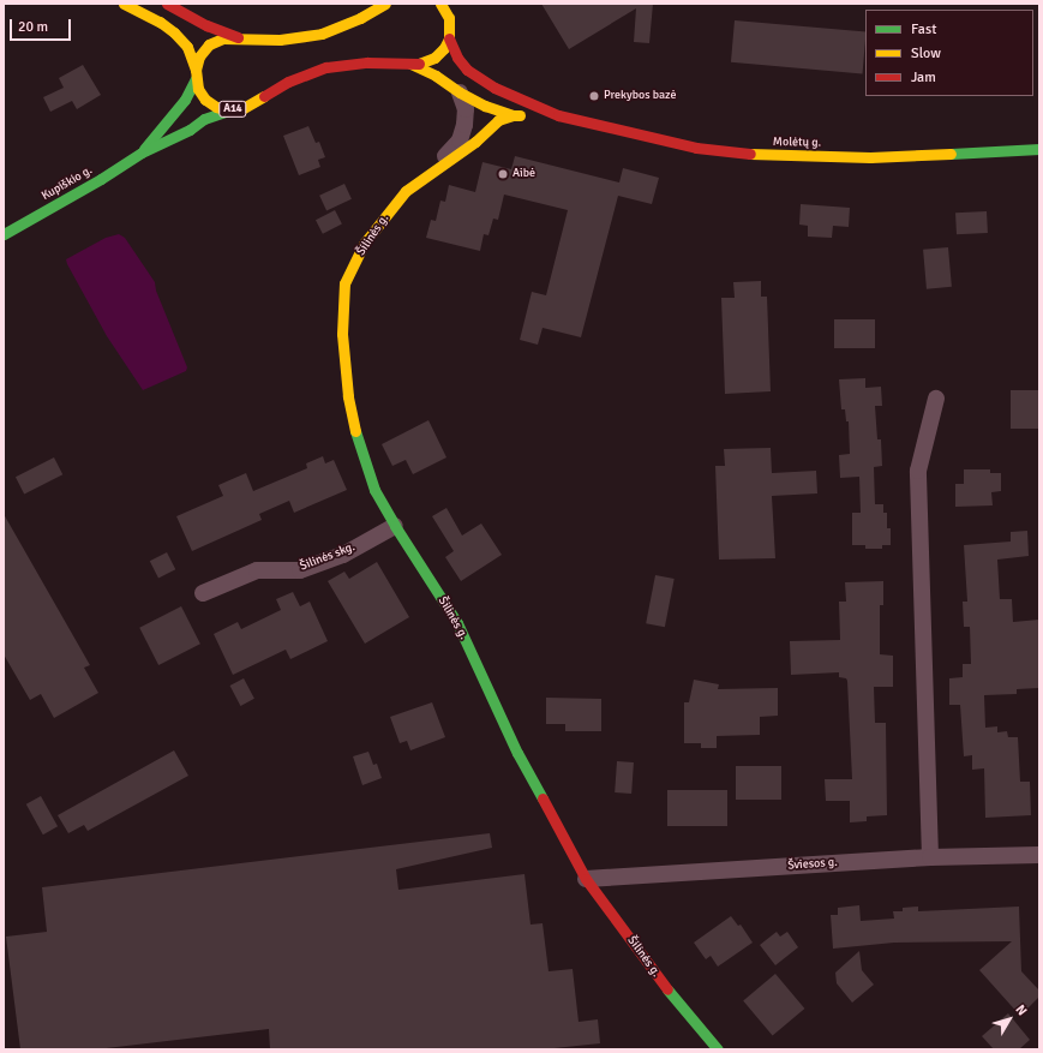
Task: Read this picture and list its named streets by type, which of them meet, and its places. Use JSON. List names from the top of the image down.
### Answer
{
  "streets": {
    "main road": [
      "A14",
      "Molėtų g.",
      "Kupiškio g.",
      "Šilinės g."
    ],
    "street": ["Šilinės skg.", "Šviesos g."]
  },
  "crossings": [
    ["A14", "Molėtų g."],
    ["A14", "Kupiškio g."],
    ["Molėtų g.", "Šilinės g."],
    ["Šilinės g.", "Šilinės skg."],
    ["Šilinės g.", "Šviesos g."]
  ],
  "places": ["Prekybos bazė", "Aibė"],
  "legend": ["Fast", "Slow", "Jam"],
  "scale_bar": "20 m",
  "north": "top right"
}
